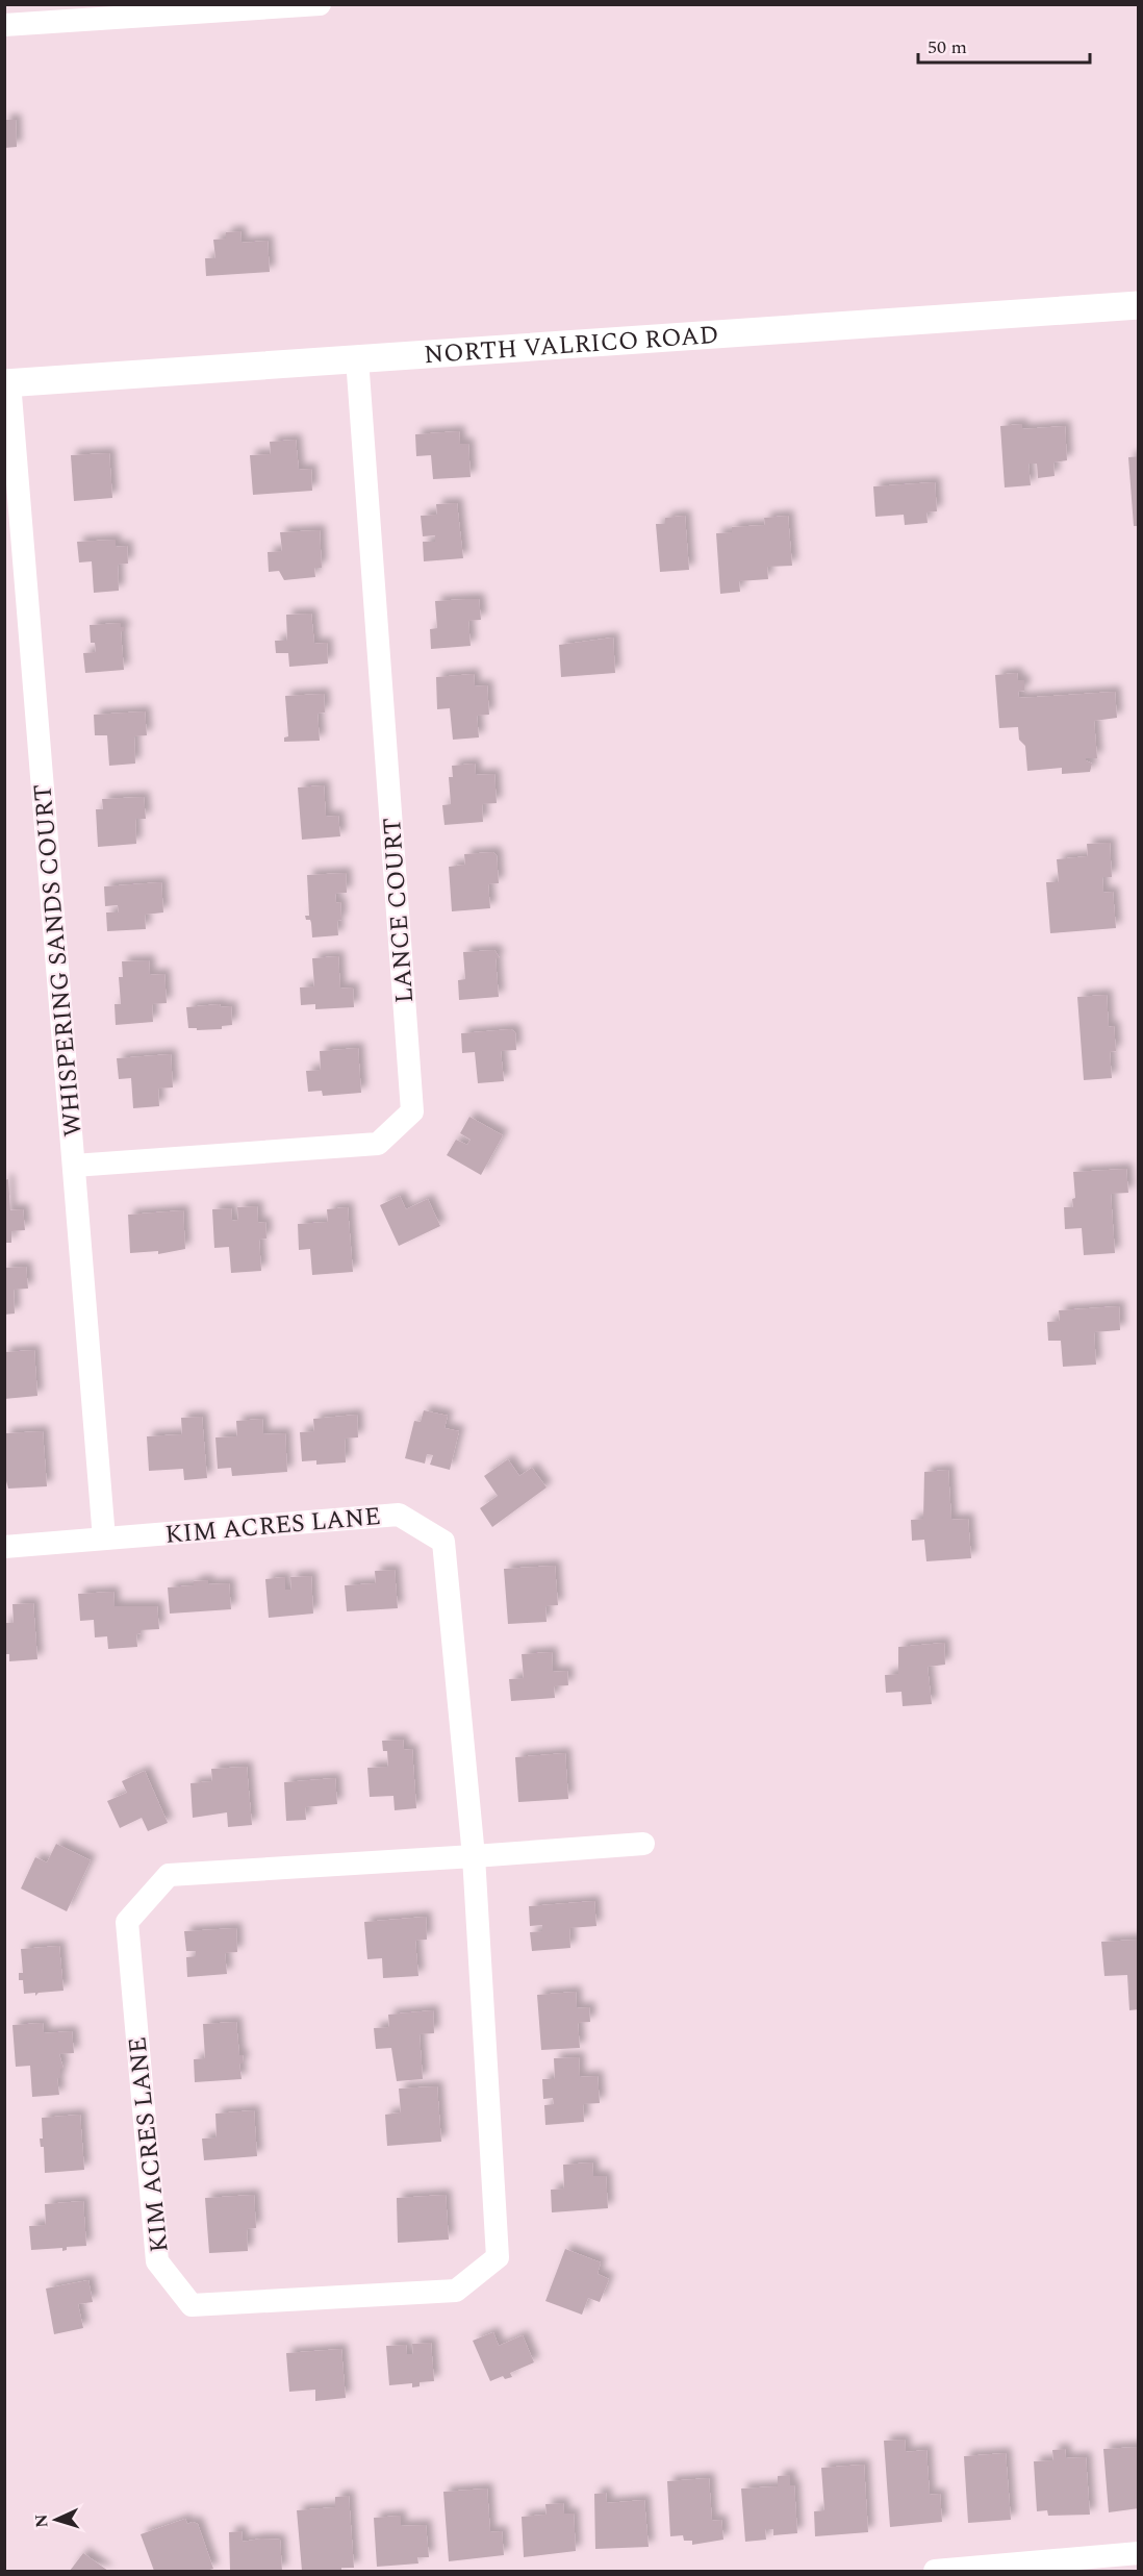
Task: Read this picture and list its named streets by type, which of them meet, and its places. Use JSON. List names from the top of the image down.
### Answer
{
  "streets": {
    "street": [
      "NORTH VALRICO ROAD",
      "LANCE COURT",
      "WHISPERING SANDS COURT",
      "KIM ACRES LANE"
    ]
  },
  "crossings": [
    ["NORTH VALRICO ROAD", "LANCE COURT"],
    ["NORTH VALRICO ROAD", "WHISPERING SANDS COURT"],
    ["LANCE COURT", "WHISPERING SANDS COURT"],
    ["WHISPERING SANDS COURT", "KIM ACRES LANE"]
  ],
  "scale_bar": "50 m",
  "north": "left"
}
